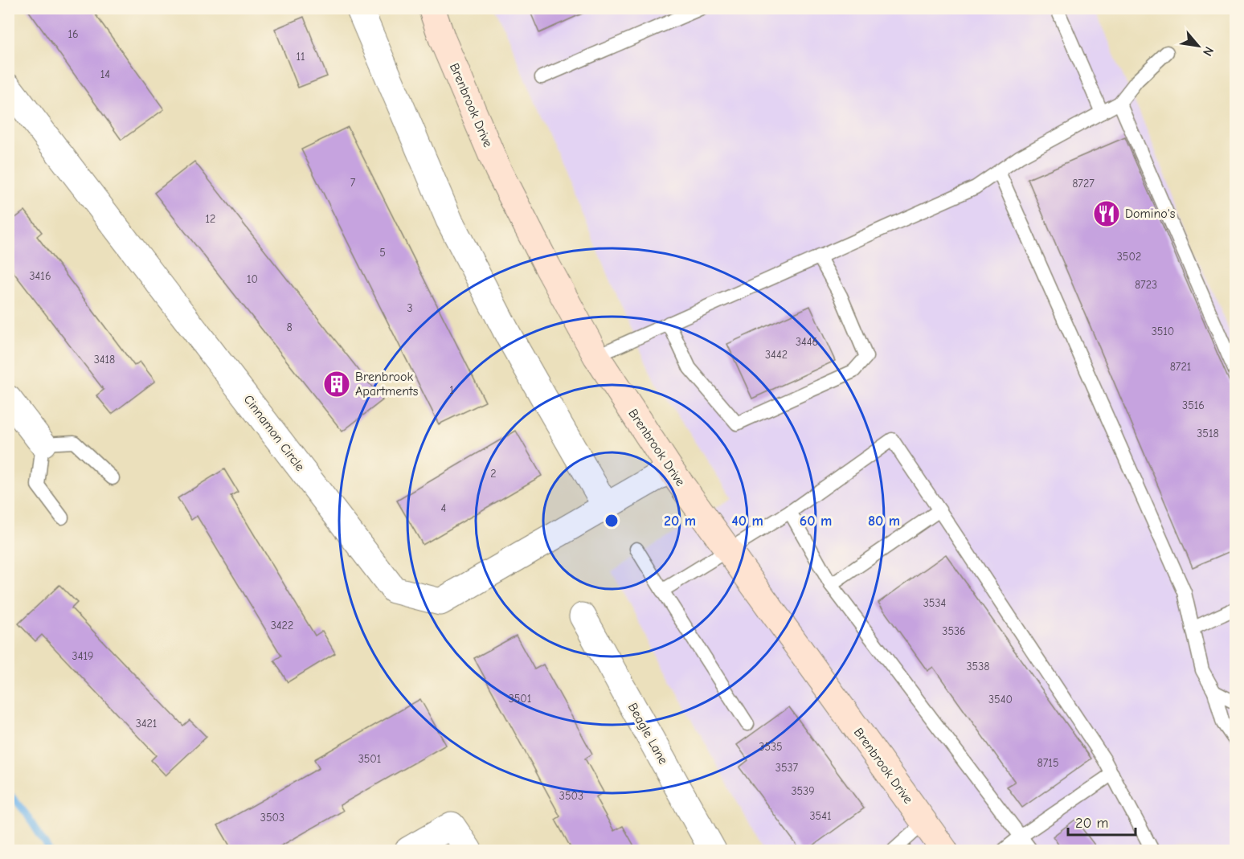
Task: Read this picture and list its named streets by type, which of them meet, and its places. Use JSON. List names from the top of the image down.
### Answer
{
  "streets": {
    "street": ["Brenbrook Drive", "Cinnamon Circle", "Beagle Lane"]
  },
  "crossings": [
    ["Brenbrook Drive", "Cinnamon Circle"]
  ],
  "places": {
    "restaurant": ["Domino's"],
    "building": ["Brenbrook Apartments"]
  },
  "house_numbers": [
    "16",
    "11",
    "14",
    "7",
    "8727",
    "12",
    "5",
    "3502",
    "3416",
    "10",
    "8723",
    "3",
    "8",
    "3510",
    "3446",
    "3442",
    "3418",
    "8721",
    "1",
    "3516",
    "3518",
    "2",
    "4",
    "3534",
    "3422",
    "3536",
    "3419",
    "3538",
    "3501",
    "3540",
    "3421",
    "3535",
    "3501",
    "8715",
    "3537",
    "3539",
    "3503",
    "3541",
    "3503"
  ],
  "scale_bar": "20 m",
  "north": "bottom right",
  "rings": [
    "20 m",
    "40 m",
    "60 m",
    "80 m"
  ]
}
